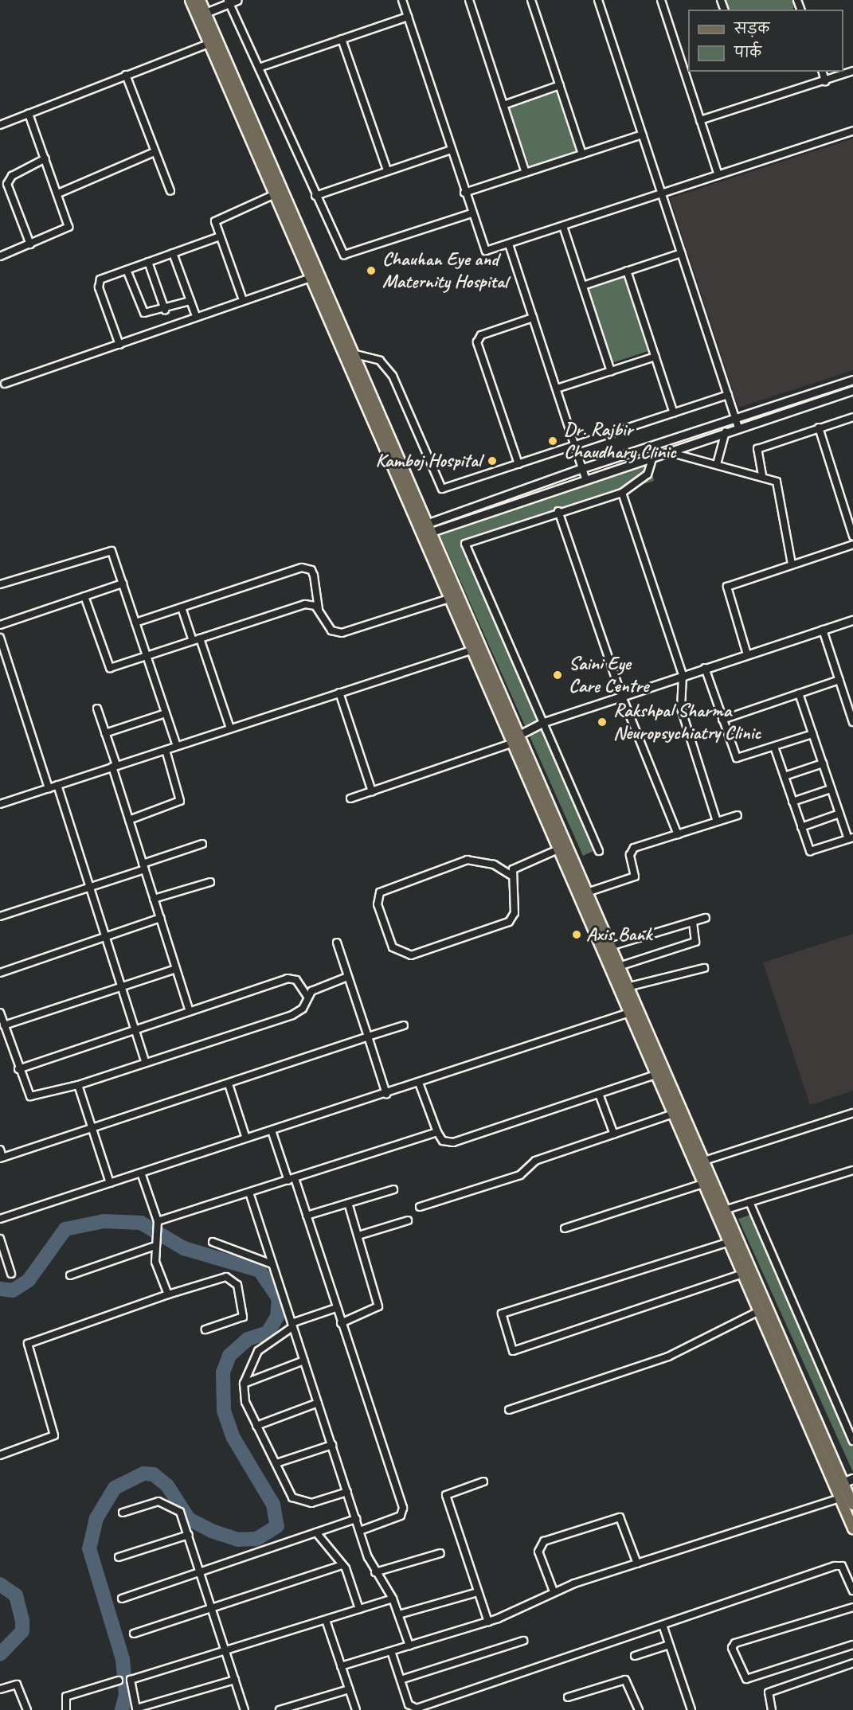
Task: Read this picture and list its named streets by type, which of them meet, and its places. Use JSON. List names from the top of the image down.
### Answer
{
  "places": [
    "Chauhan Eye and Maternity Hospital",
    "Dr. Rajbir Chaudhary Clinic",
    "Kamboj Hospital",
    "Saini Eye Care Centre",
    "Rakshpal Sharma Neuropsychiatry Clinic",
    "Axis Bank"
  ],
  "legend": ["सड़क", "पार्क"]
}
